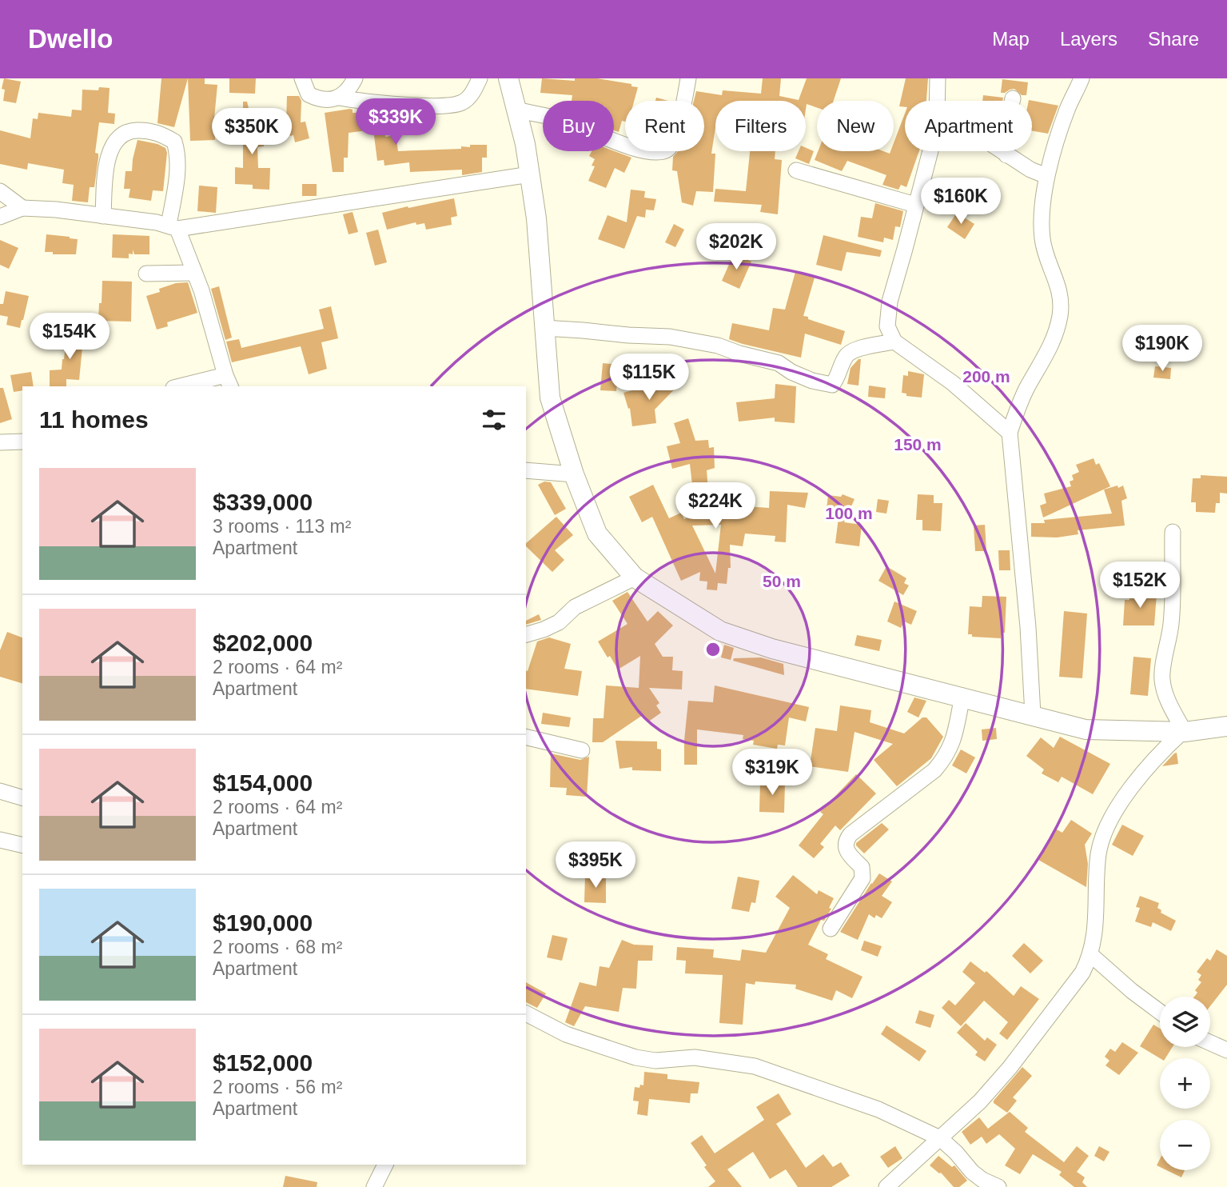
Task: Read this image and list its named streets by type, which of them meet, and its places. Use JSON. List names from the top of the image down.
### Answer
{
  "page": {
    "header": "Dwello",
    "nav": ["Map", "Layers", "Share"],
    "price": [
      "$339K",
      "$350K",
      "$160K",
      "$202K",
      "$154K",
      "$190K",
      "$115K",
      "$224K",
      "$152K",
      "$319K",
      "$395K"
    ],
    "chip": [
      "Buy",
      "Rent",
      "Filters",
      "New",
      "Apartment"
    ],
    "heading": "11 homes",
    "list": [
      {
        "name": "$339,000",
        "note": "3 rooms · 113 m² · Apartment"
      },
      {
        "name": "$202,000",
        "note": "2 rooms · 64 m² · Apartment"
      },
      {
        "name": "$154,000",
        "note": "2 rooms · 64 m² · Apartment"
      },
      {
        "name": "$190,000",
        "note": "2 rooms · 68 m² · Apartment"
      },
      {
        "name": "$152,000",
        "note": "2 rooms · 56 m² · Apartment"
      }
    ],
    "map_buttons": ["+", "−"]
  },
  "rings": [
    "200 m",
    "150 m",
    "100 m",
    "50 m"
  ]
}
